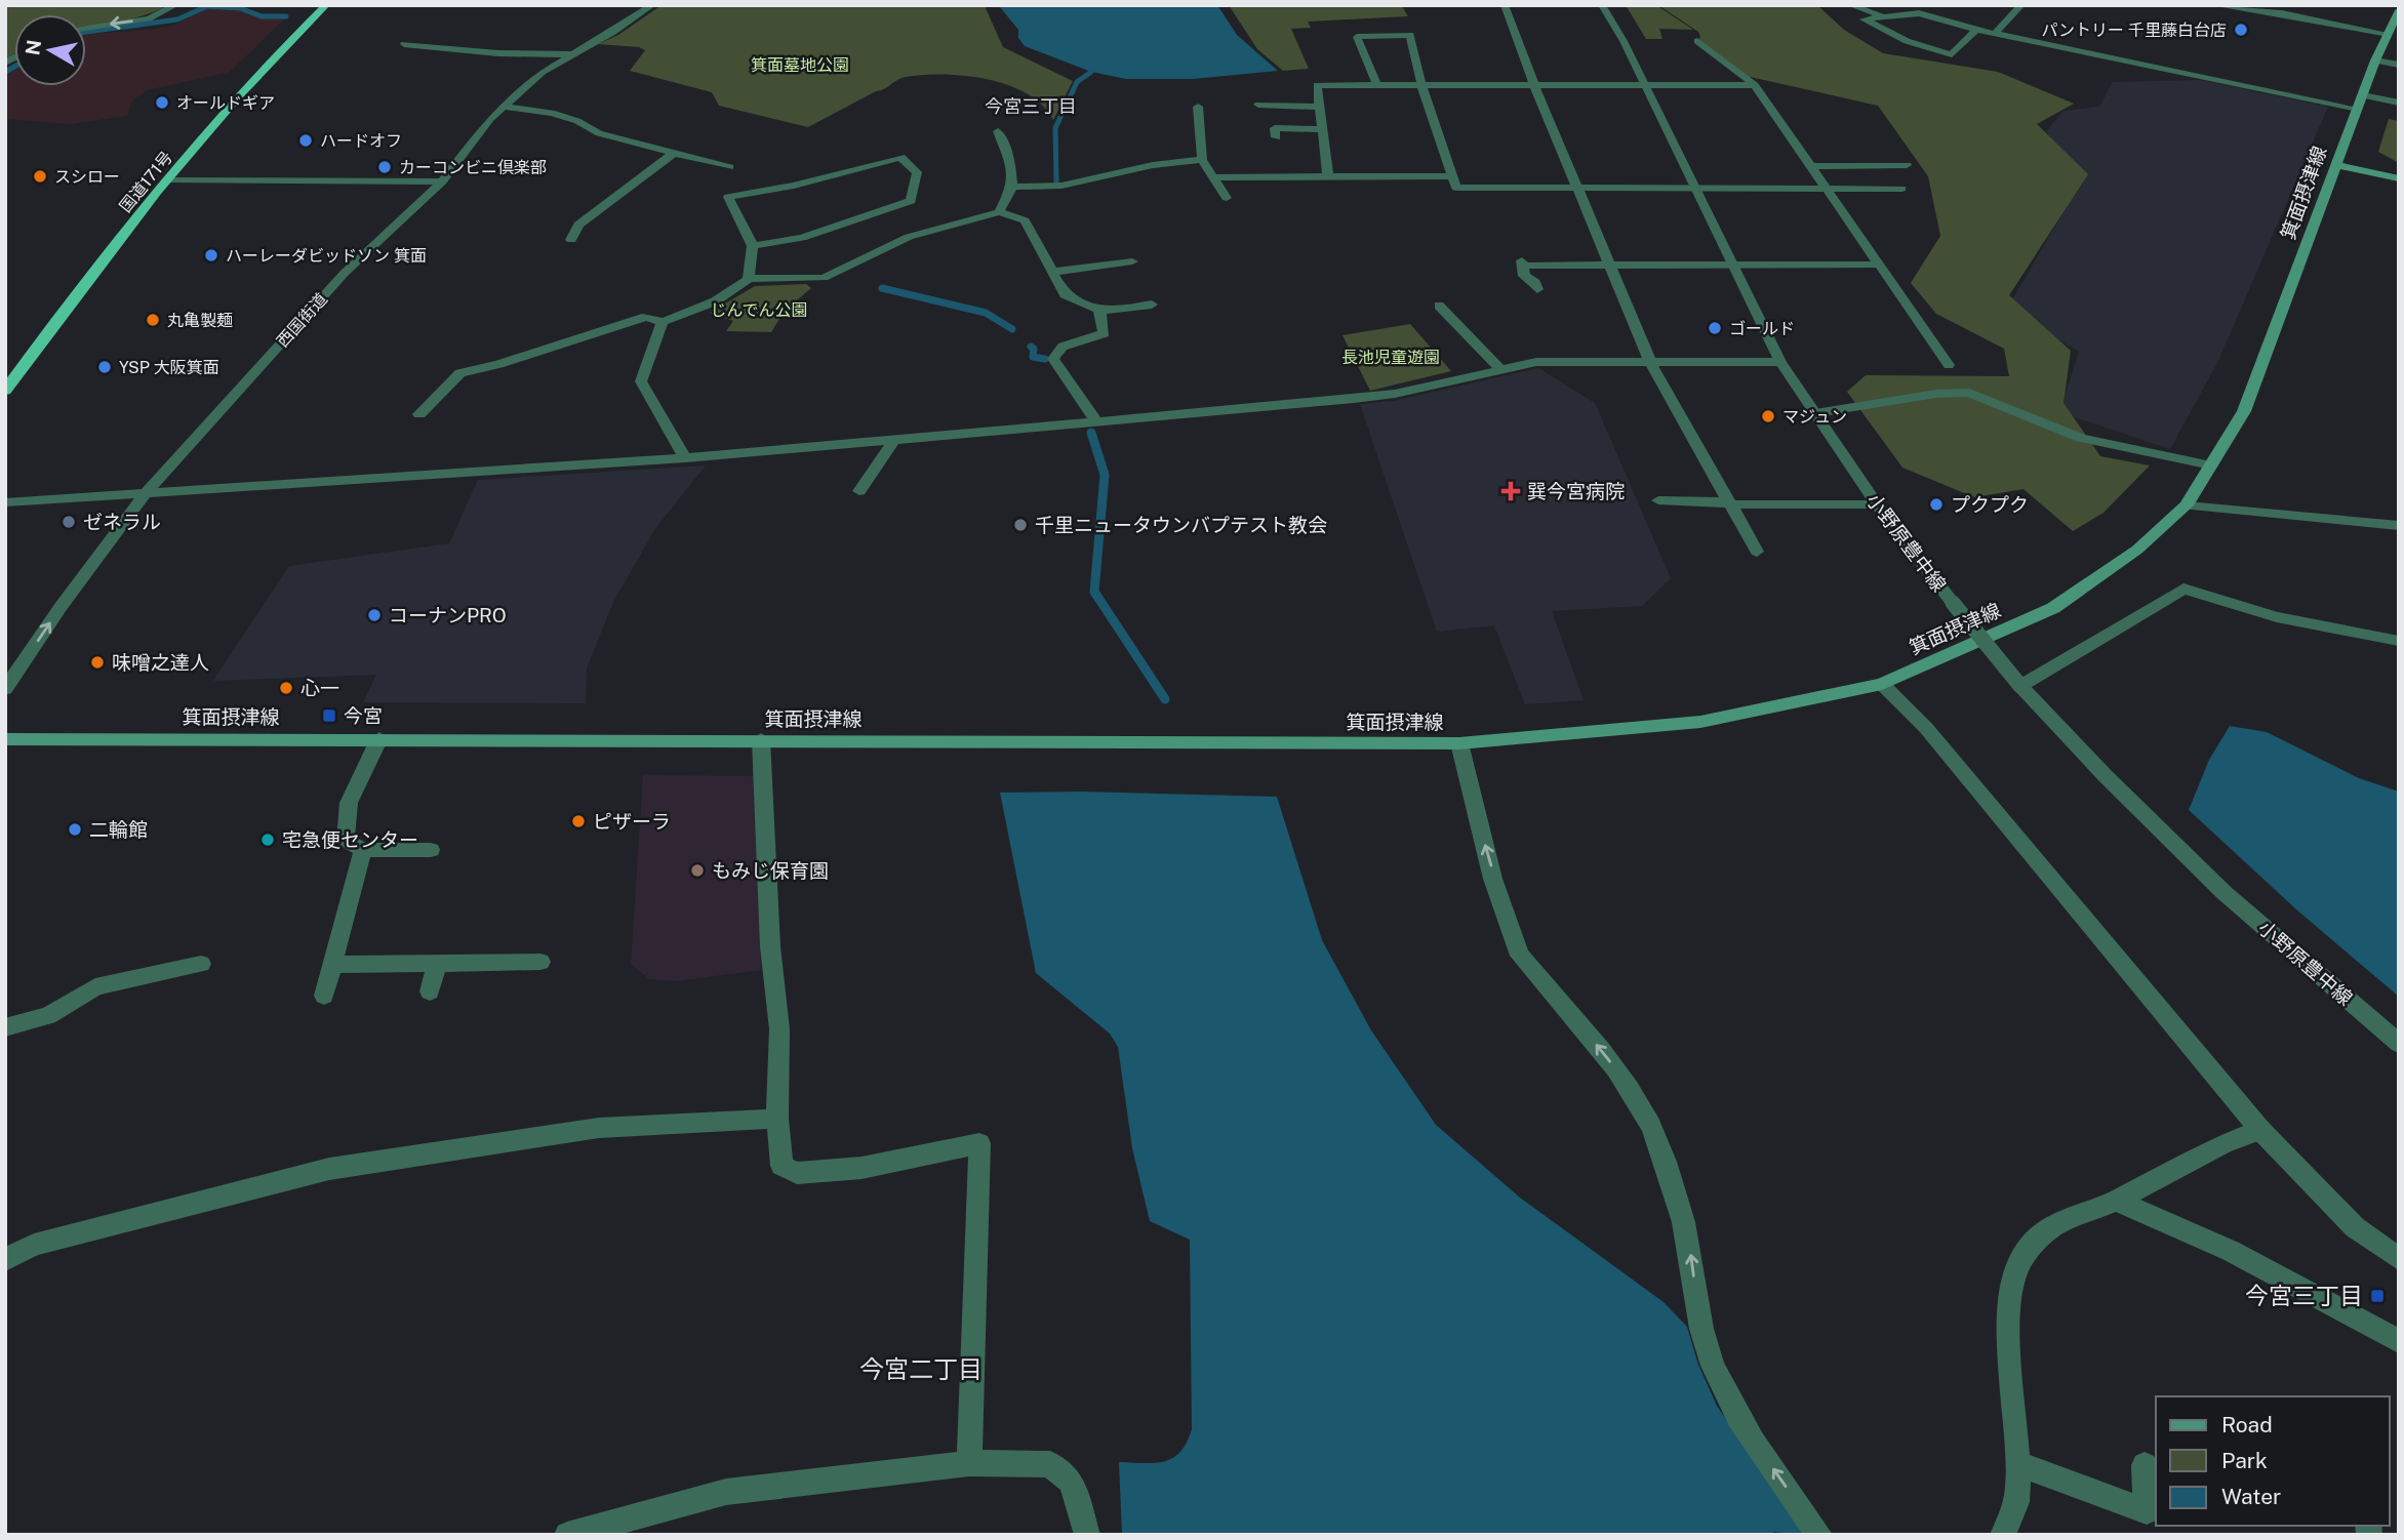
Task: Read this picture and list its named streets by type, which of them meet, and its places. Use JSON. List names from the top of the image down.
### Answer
{
  "streets": {
    "highway": ["国道171号"],
    "main road": ["箕面摂津線"],
    "street": ["西国街道", "小野原豊中線"]
  },
  "districts": ["今宮三丁目", "今宮二丁目"],
  "parks": ["箕面墓地公園", "じんでん公園", "長池児童遊園"],
  "places": {
    "other": [
      "パントリー 千里藤白台店",
      "オールドギア",
      "ハードオフ",
      "カーコンビニ倶楽部",
      "スシロー",
      "ハーレーダビッドソン 箕面",
      "丸亀製麺",
      "ゴールド",
      "YSP 大阪箕面",
      "マジュン",
      "プクプク",
      "ゼネラル",
      "千里ニュータウンバプテスト教会",
      "コーナンPRO",
      "味噌之達人",
      "心一",
      "ピザーラ",
      "二輪館",
      "宅急便センター",
      "もみじ保育園"
    ],
    "health": ["巽今宮病院"],
    "transit": ["今宮", "今宮三丁目"]
  },
  "legend": ["Road", "Park", "Water"],
  "north": "left"
}
